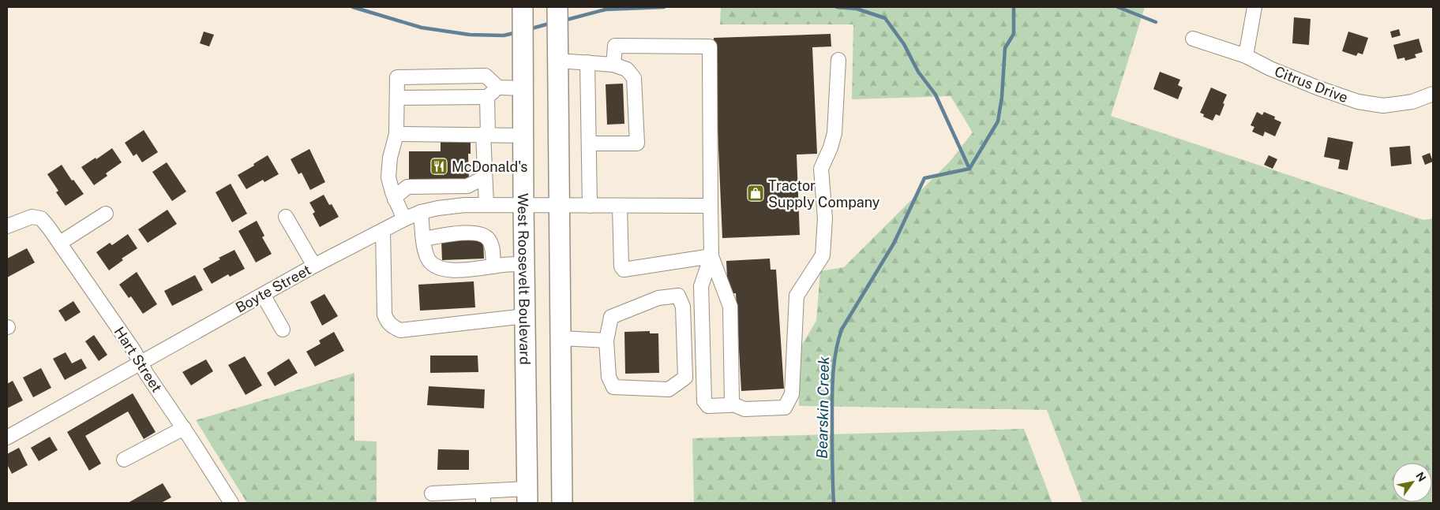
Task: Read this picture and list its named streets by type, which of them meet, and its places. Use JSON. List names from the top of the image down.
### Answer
{
  "streets": {
    "highway": ["West Roosevelt Boulevard"],
    "street": ["Citrus Drive", "Boyte Street", "Hart Street"]
  },
  "crossings": [
    ["West Roosevelt Boulevard", "Boyte Street"],
    ["Boyte Street", "Hart Street"]
  ],
  "water": ["Bearskin Creek"],
  "places": {
    "restaurant": ["McDonald's"],
    "shop": ["Tractor Supply Company"]
  },
  "north": "top right"
}
